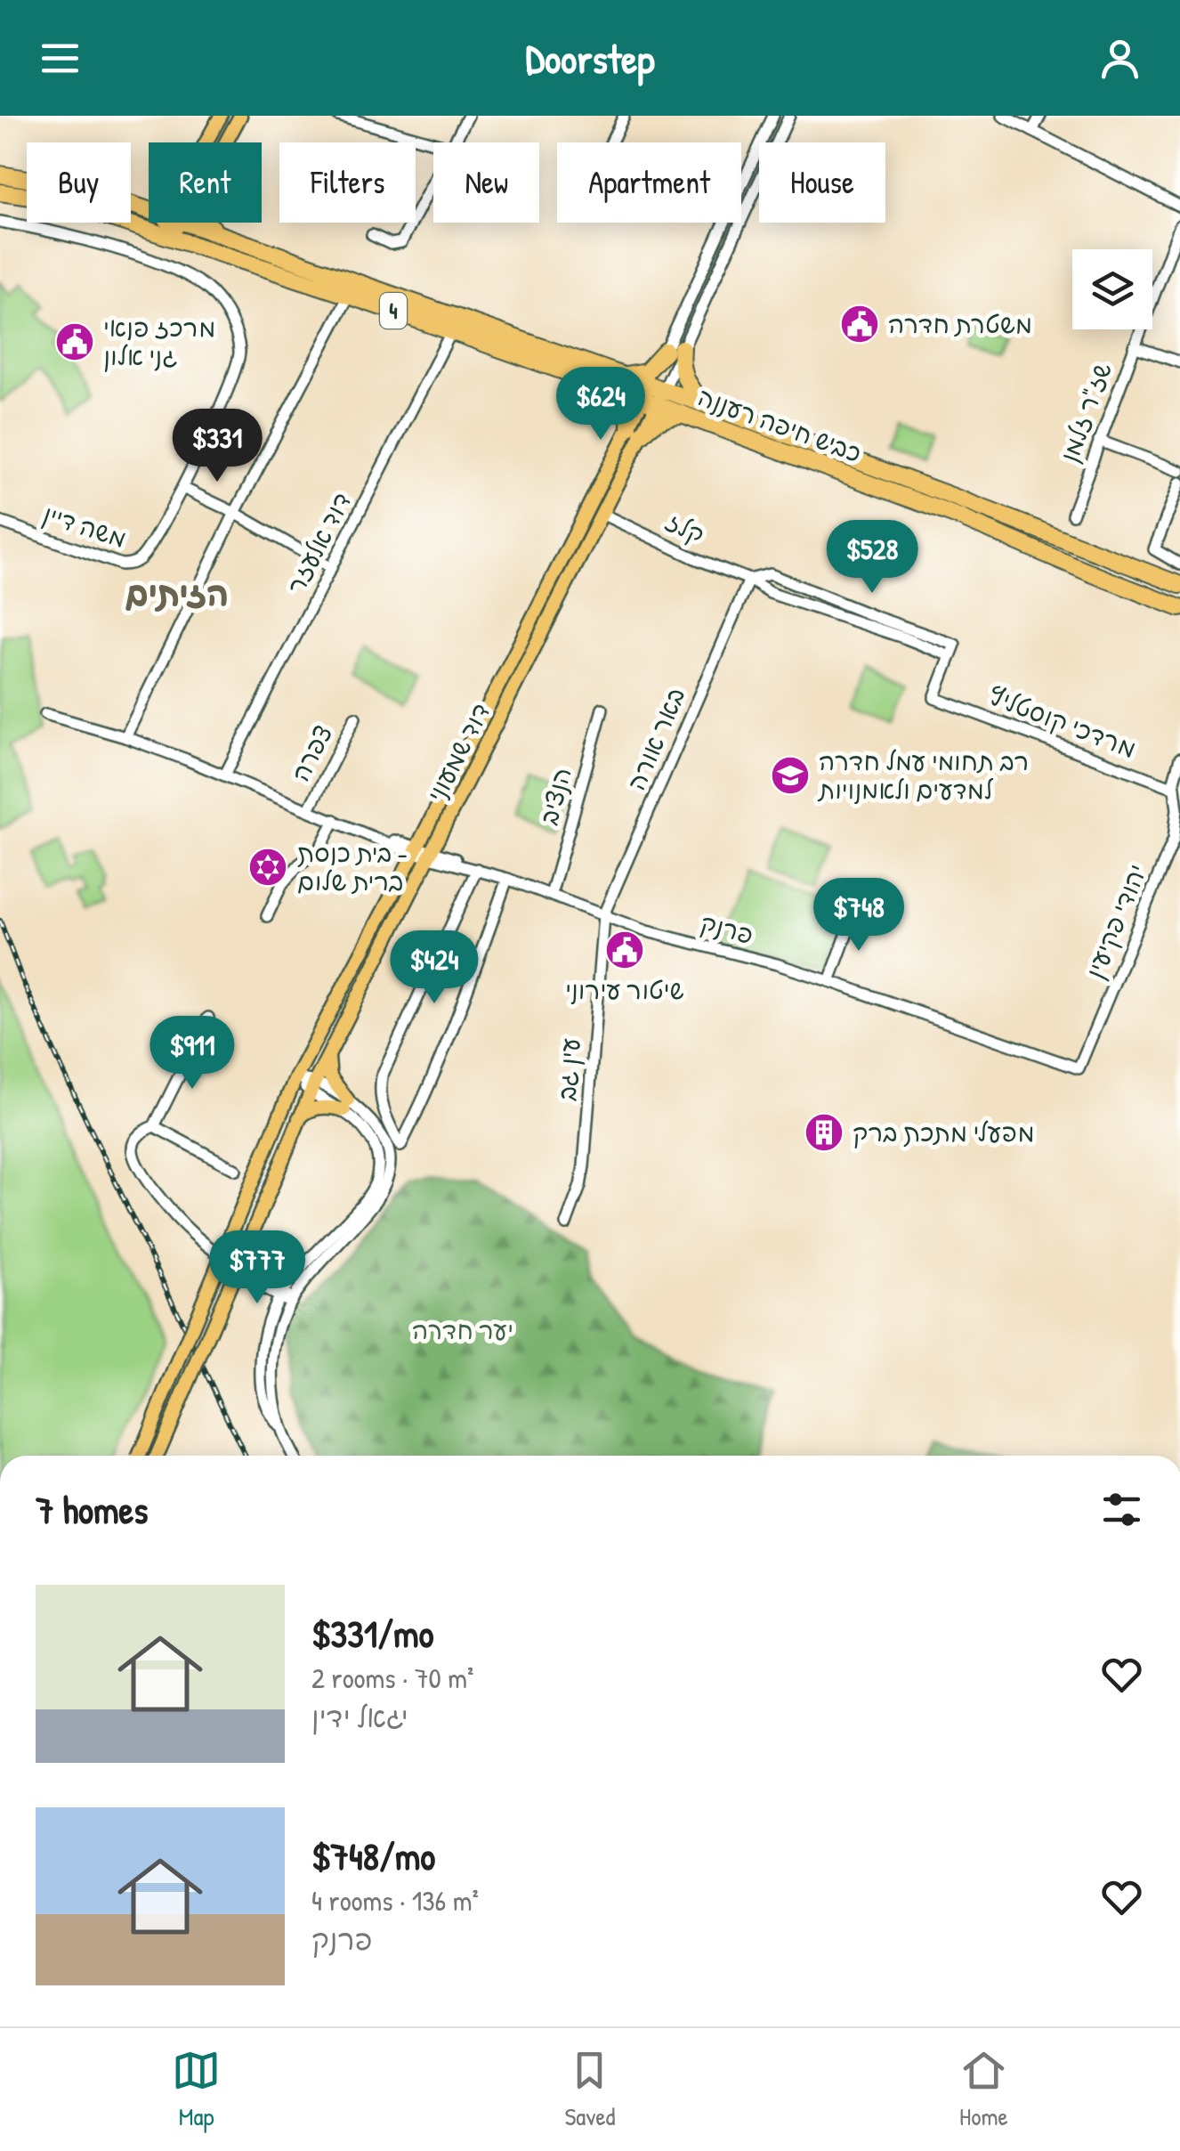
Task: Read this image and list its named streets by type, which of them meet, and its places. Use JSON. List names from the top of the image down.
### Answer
{
  "streets": {
    "highway": ["4", "כביש חיפה רעננה"],
    "main road": ["דוד שמעוני"],
    "street": [
      "שז\"ר זלמן",
      "משה דיין",
      "קלז",
      "דוד אלעזר",
      "מרדכי קוסטליץ",
      "באר אורה",
      "צפרה",
      "הנציב",
      "יהודי פקיעין",
      "פרנק",
      "עין גב"
    ]
  },
  "crossings": [
    ["כביש חיפה רעננה", "דוד אלעזר"],
    ["כביש חיפה רעננה", "דוד שמעוני"],
    ["קלז", "מרדכי קוסטליץ"],
    ["קלז", "באר אורה"],
    ["קלז", "דוד שמעוני"],
    ["דוד אלעזר", "פרנק"],
    ["מרדכי קוסטליץ", "יהודי פקיעין"],
    ["באר אורה", "פרנק"],
    ["באר אורה", "עין גב"],
    ["דוד שמעוני", "פרנק"],
    ["צפרה", "פרנק"],
    ["הנציב", "פרנק"],
    ["יהודי פקיעין", "פרנק"],
    ["פרנק", "עין גב"]
  ],
  "districts": ["הזיתים"],
  "parks": ["יער חדרה"],
  "places": {
    "public building": ["משטרת חדרה", "מרכז פנאי גני אלון", "שיטור עירוני"],
    "school or university": ["רב תחומי עמל חדרה למדעים ולאמנויות"],
    "synagogue": ["בית כנסת - ברית שלום"],
    "building": ["מפעלי מתכת ברק"]
  },
  "page": {
    "header": "Doorstep",
    "chip": [
      "Buy",
      "Rent",
      "Filters",
      "New",
      "Apartment",
      "House"
    ],
    "price": [
      "$624",
      "$331",
      "$528",
      "$748",
      "$424",
      "$911",
      "$777"
    ],
    "heading": "7 homes",
    "list": [
      {
        "name": "$331/mo",
        "note": "2 rooms · 70 m² · יגאל ידין"
      },
      {
        "name": "$748/mo",
        "note": "4 rooms · 136 m² · פרנק"
      }
    ],
    "tabs": ["Map", "Saved", "Home"]
  }
}
